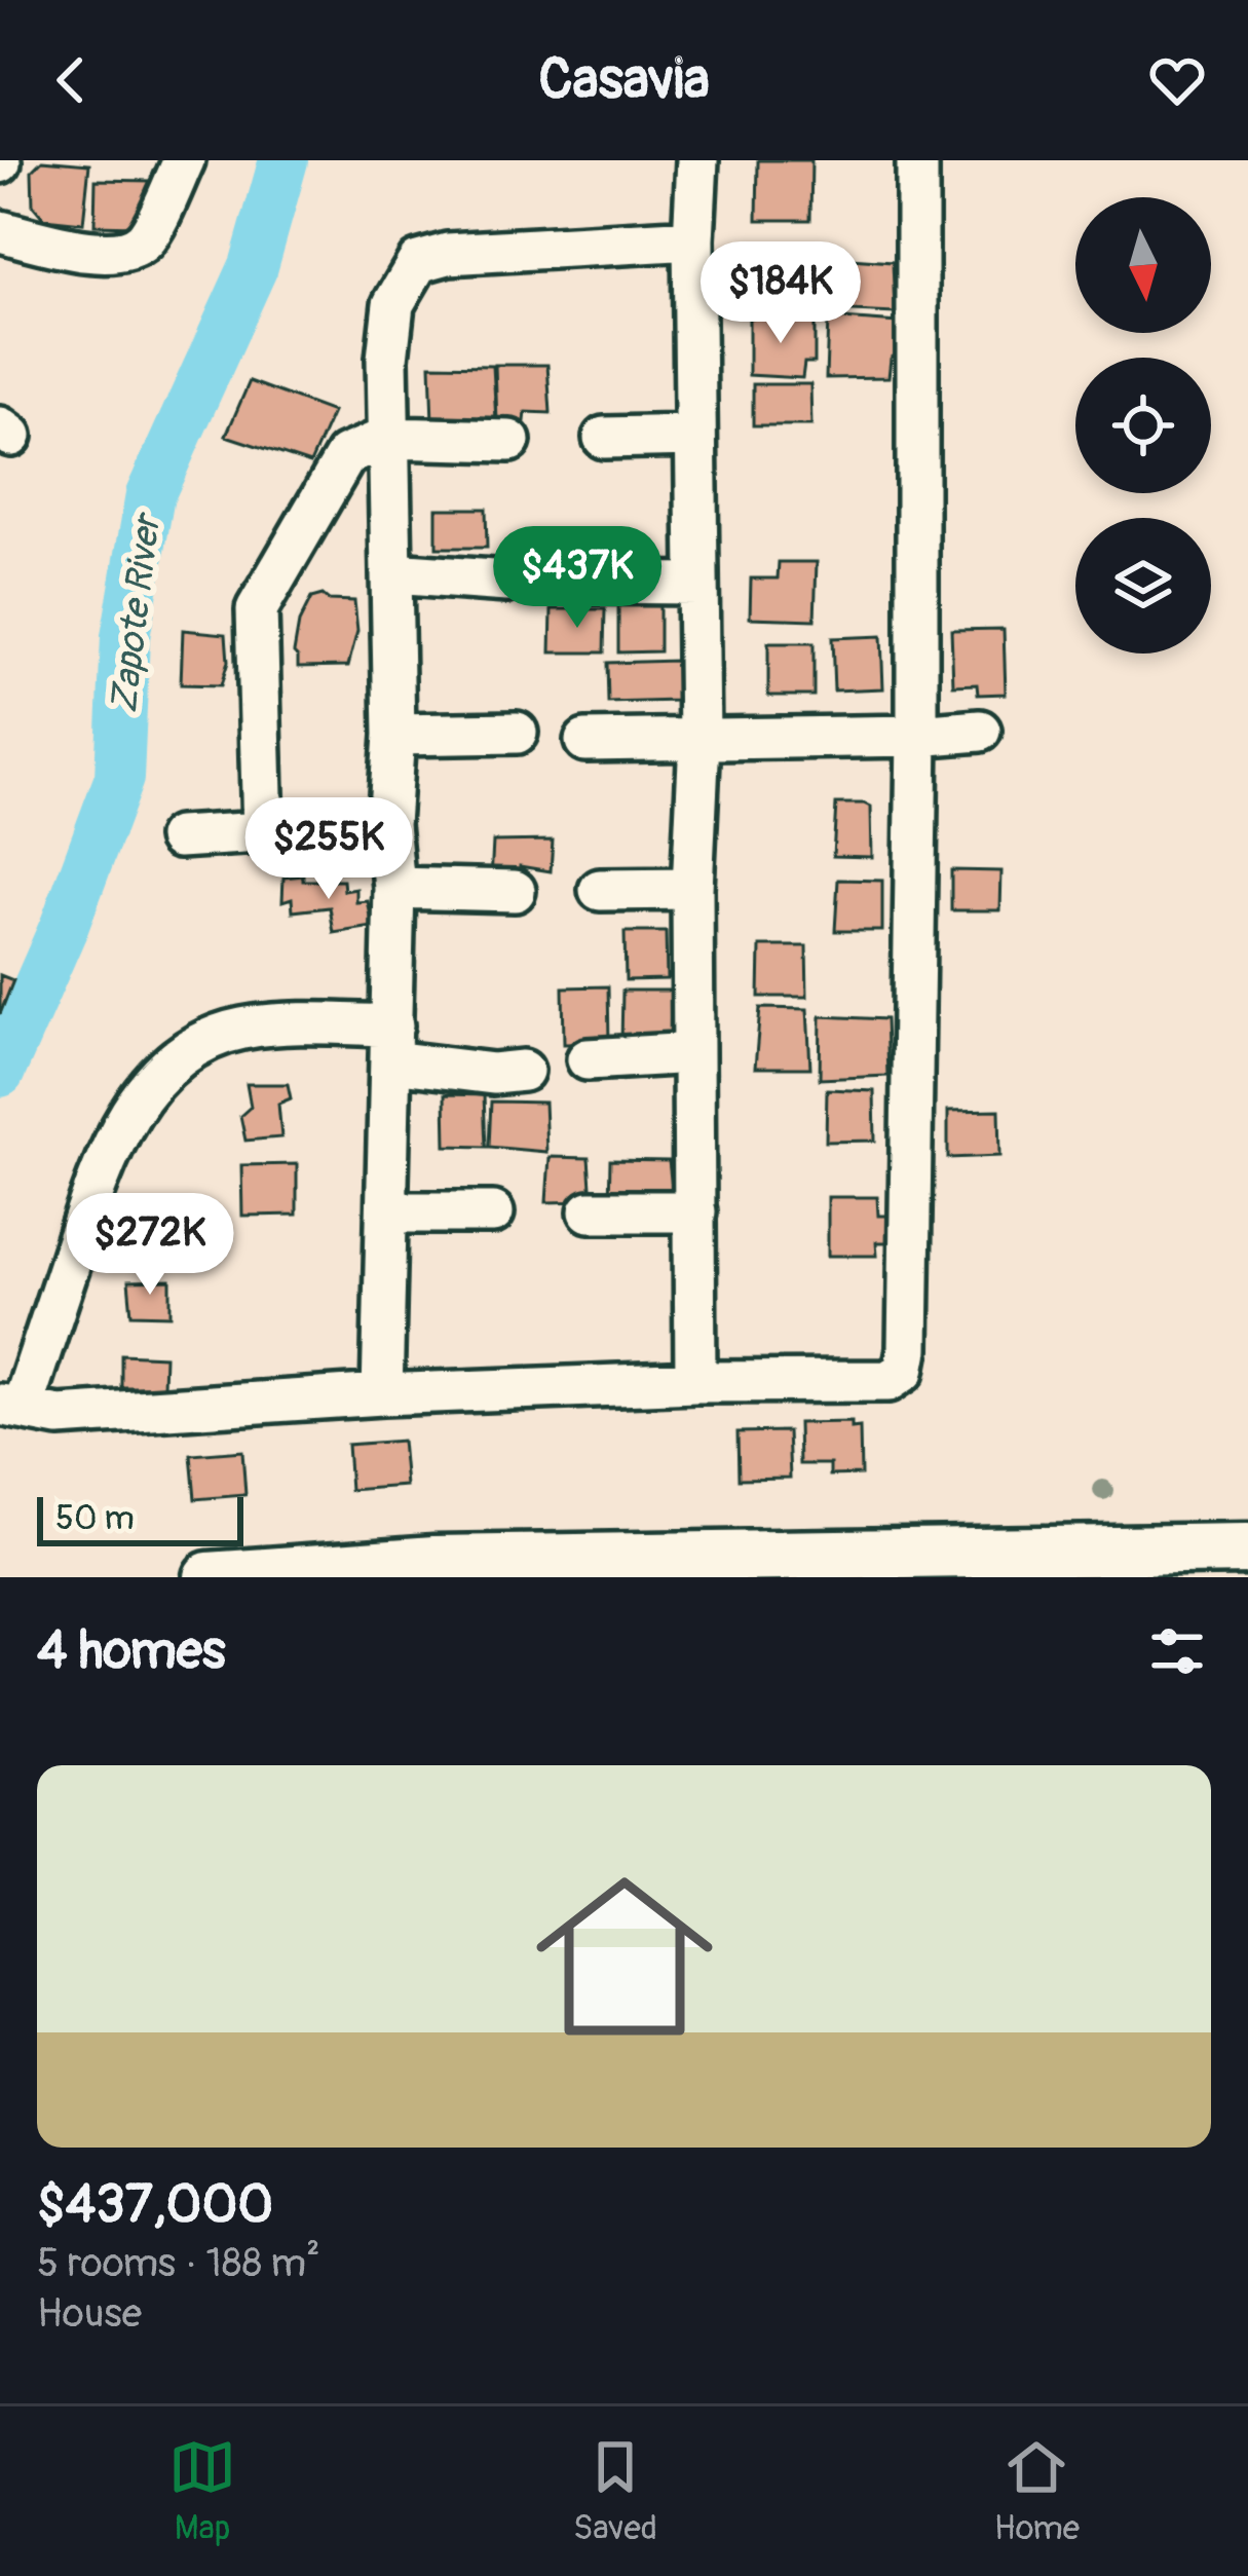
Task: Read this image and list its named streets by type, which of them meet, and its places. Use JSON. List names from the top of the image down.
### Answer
{
  "water": ["Zapote River"],
  "scale_bar": "50 m",
  "north": "bottom",
  "page": {
    "header": "Casavia",
    "price": [
      "$184K",
      "$437K",
      "$255K",
      "$272K"
    ],
    "scale": "50 m",
    "heading": "4 homes",
    "list": [
      {
        "name": "$437,000",
        "note": "5 rooms · 188 m² · House"
      }
    ],
    "tabs": ["Map", "Saved", "Home"]
  }
}
